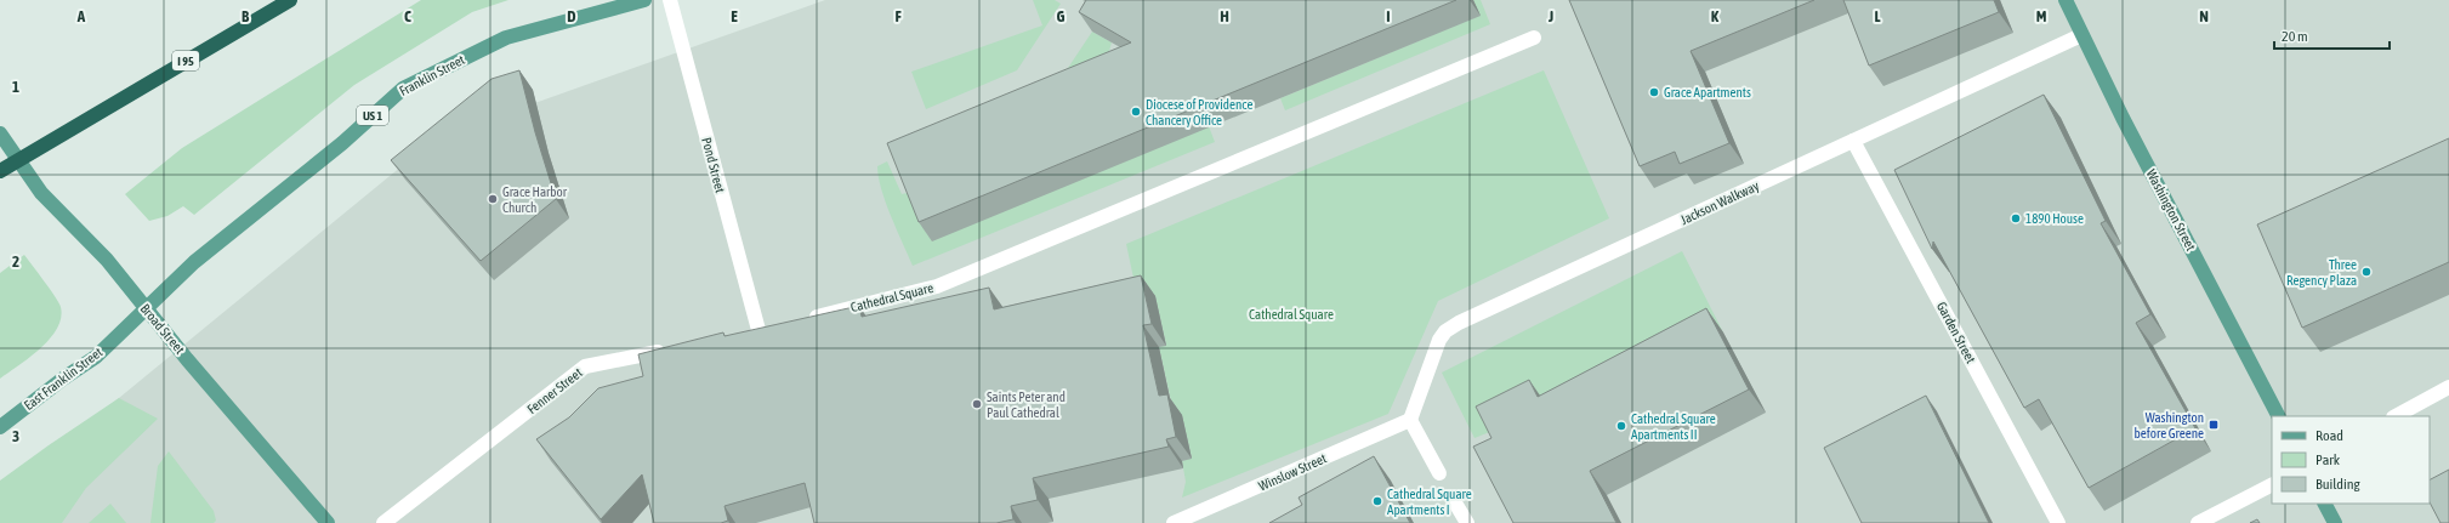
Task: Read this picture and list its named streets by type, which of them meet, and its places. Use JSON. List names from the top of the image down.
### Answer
{
  "streets": {
    "highway": ["I 95"],
    "main road": [
      "Franklin Street",
      "US 1",
      "Washington Street",
      "Broad Street",
      "East Franklin Street"
    ],
    "street": [
      "Pond Street",
      "Jackson Walkway",
      "Cathedral Square",
      "Garden Street",
      "Fenner Street",
      "Winslow Street"
    ]
  },
  "crossings": [
    ["Franklin Street", "Broad Street"],
    ["Franklin Street", "East Franklin Street"],
    ["Jackson Walkway", "Washington Street"],
    ["Jackson Walkway", "Garden Street"],
    ["Jackson Walkway", "Winslow Street"],
    ["Broad Street", "East Franklin Street"]
  ],
  "parks": ["Cathedral Square"],
  "places": {
    "other": [
      "Grace Apartments",
      "Diocese of Providence Chancery Office",
      "Grace Harbor Church",
      "1890 House",
      "Three Regency Plaza",
      "Saints Peter and Paul Cathedral",
      "Cathedral Square Apartments II",
      "Cathedral Square Apartments I"
    ],
    "transit": ["Washington before Greene"]
  },
  "legend": ["Road", "Park", "Building"],
  "scale_bar": "20 m",
  "grid": {
    "columns": [
      "A",
      "B",
      "C",
      "D",
      "E",
      "F",
      "G",
      "H",
      "I",
      "J",
      "K",
      "L",
      "M",
      "N"
    ],
    "rows": ["1", "2", "3"]
  }
}
